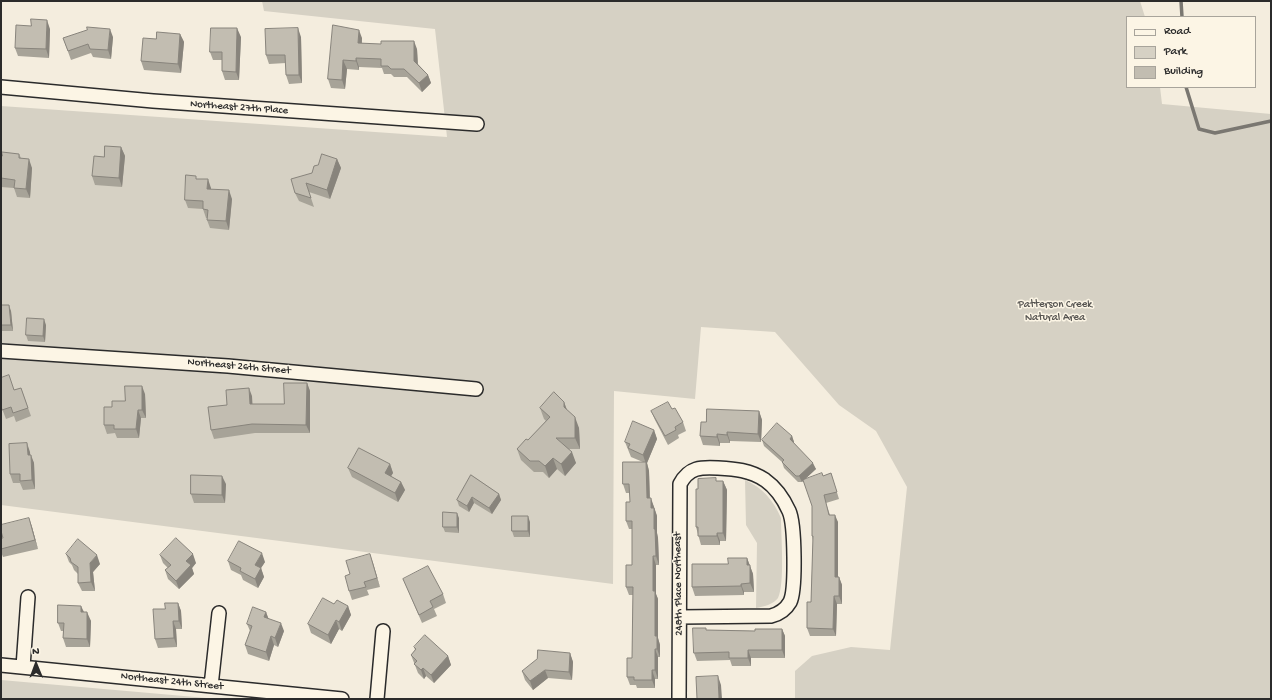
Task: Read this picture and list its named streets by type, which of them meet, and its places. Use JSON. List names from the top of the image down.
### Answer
{
  "streets": {
    "street": [
      "Northeast 27th Place",
      "Northeast 26th Street",
      "248th Place Northeast",
      "Northeast 24th Street"
    ]
  },
  "parks": ["Patterson Creek Natural Area"],
  "legend": ["Road", "Park", "Building"],
  "north": "top"
}
